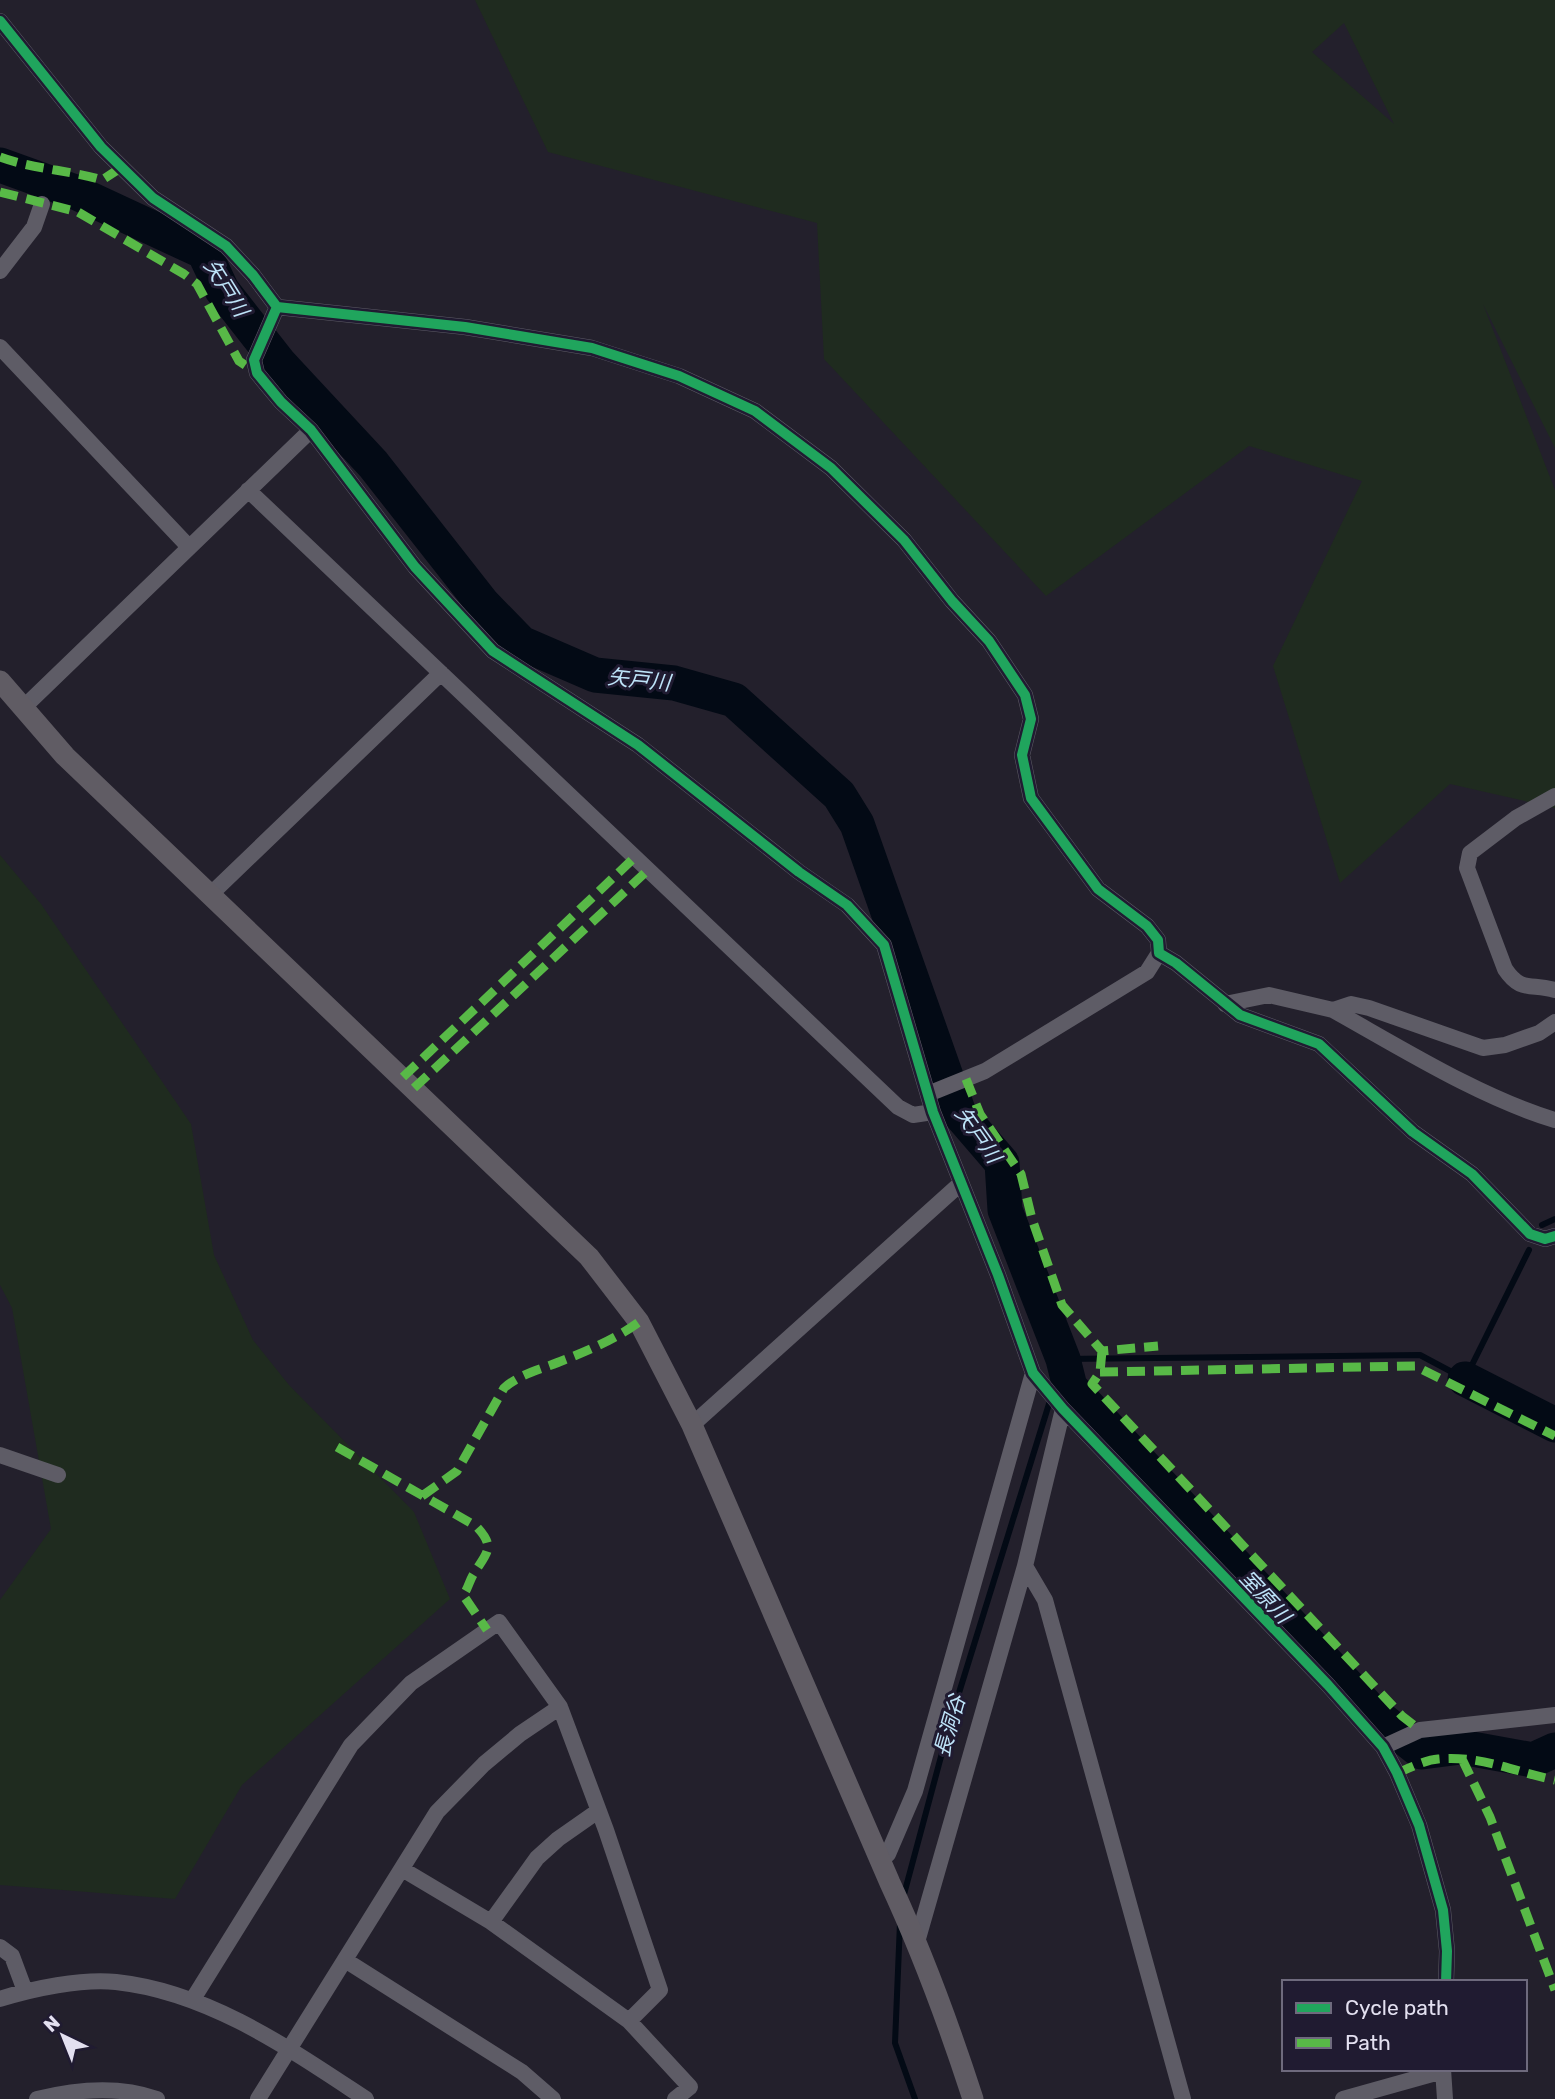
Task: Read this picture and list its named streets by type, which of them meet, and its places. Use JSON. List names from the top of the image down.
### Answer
{
  "water": ["矢戸川", "室原川", "長洞谷"],
  "legend": ["Cycle path", "Path"],
  "north": "top left"
}
